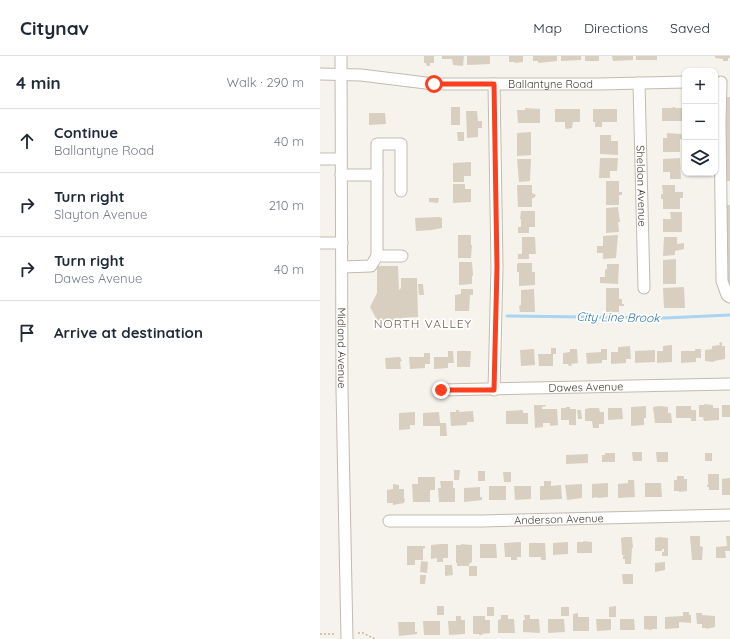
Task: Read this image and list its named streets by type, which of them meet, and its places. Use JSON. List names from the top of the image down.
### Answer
{
  "streets": {
    "street": [
      "Ballantyne Road",
      "Sheldon Avenue",
      "Midland Avenue",
      "Dawes Avenue",
      "Anderson Avenue"
    ]
  },
  "crossings": [
    ["Ballantyne Road", "Sheldon Avenue"],
    ["Ballantyne Road", "Midland Avenue"]
  ],
  "districts": ["NORTH VALLEY"],
  "water": ["City Line Brook"],
  "page": {
    "header": "Citynav",
    "nav": ["Map", "Directions", "Saved"],
    "heading": ["4 min", "Walk · 290 m"],
    "map_buttons": ["+", "−"],
    "list": [
      ["Continue", "Ballantyne Road", "40 m"],
      ["Turn right", "Slayton Avenue", "210 m"],
      ["Turn right", "Dawes Avenue", "40 m"],
      "Arrive at destination"
    ]
  }
}
